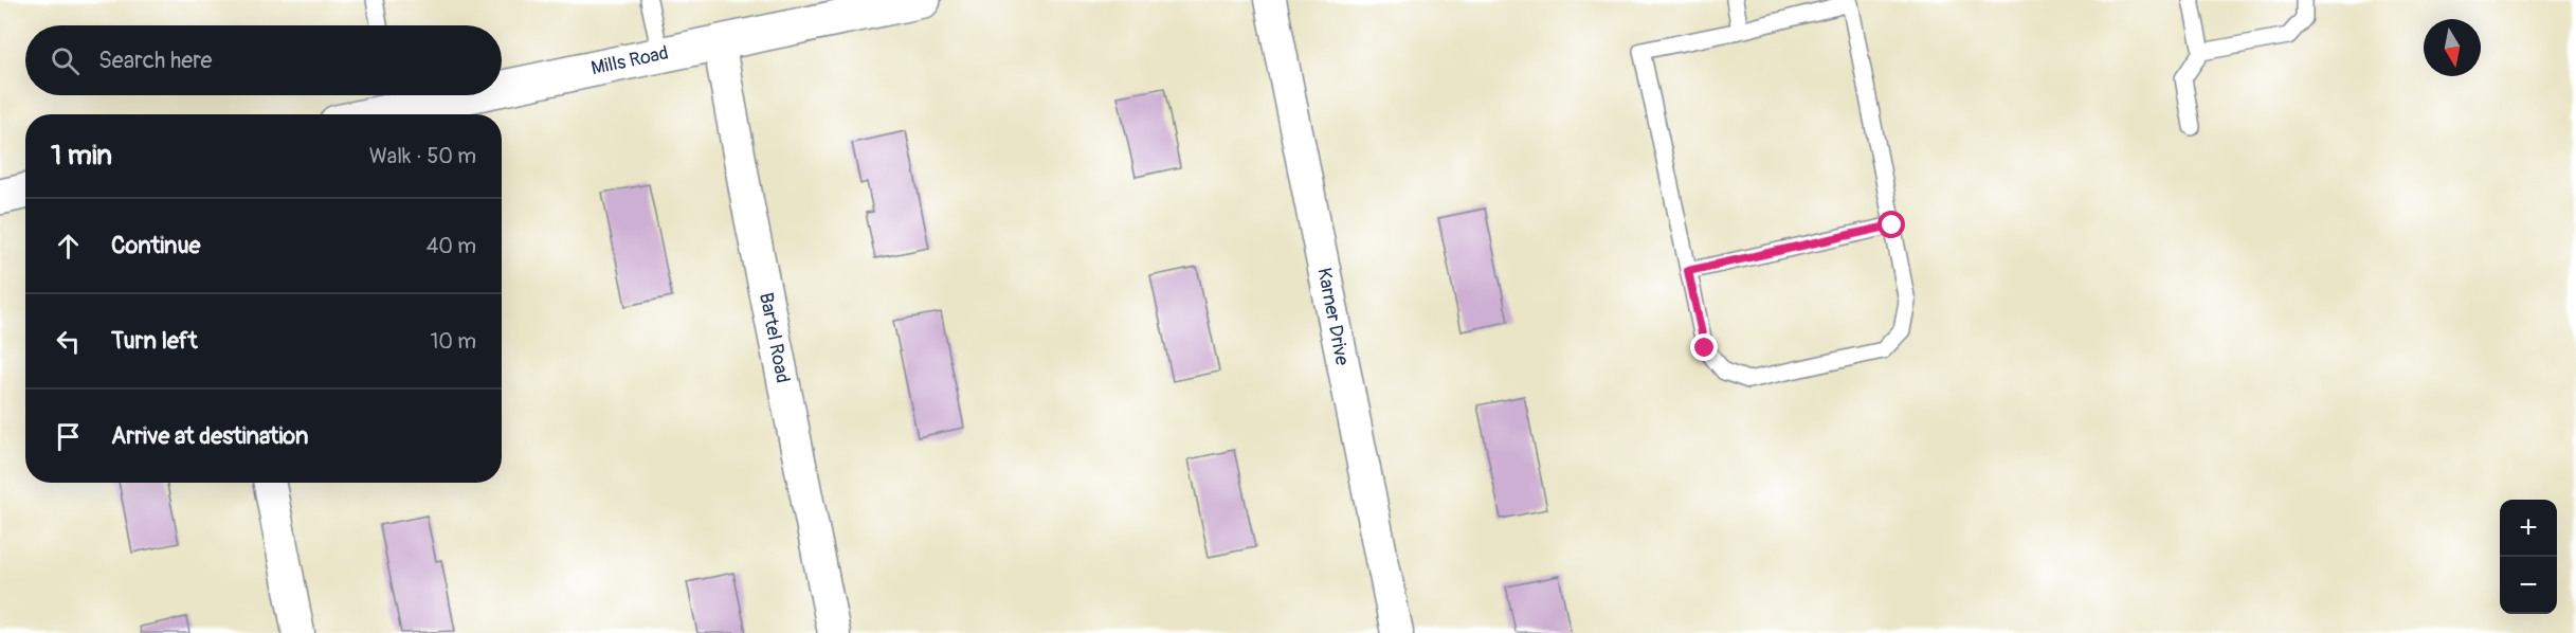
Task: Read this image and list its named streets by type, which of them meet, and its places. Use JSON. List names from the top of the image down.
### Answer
{
  "streets": {
    "street": ["Mills Road", "Karner Drive", "Bartel Road"]
  },
  "crossings": [
    ["Mills Road", "Bartel Road"]
  ],
  "north": "bottom",
  "page": {
    "search": "Search here",
    "heading": ["1 min", "Walk · 50 m"],
    "list": [
      ["Continue", "40 m"],
      ["Turn left", "10 m"],
      "Arrive at destination"
    ],
    "map_buttons": ["+", "−"]
  }
}
